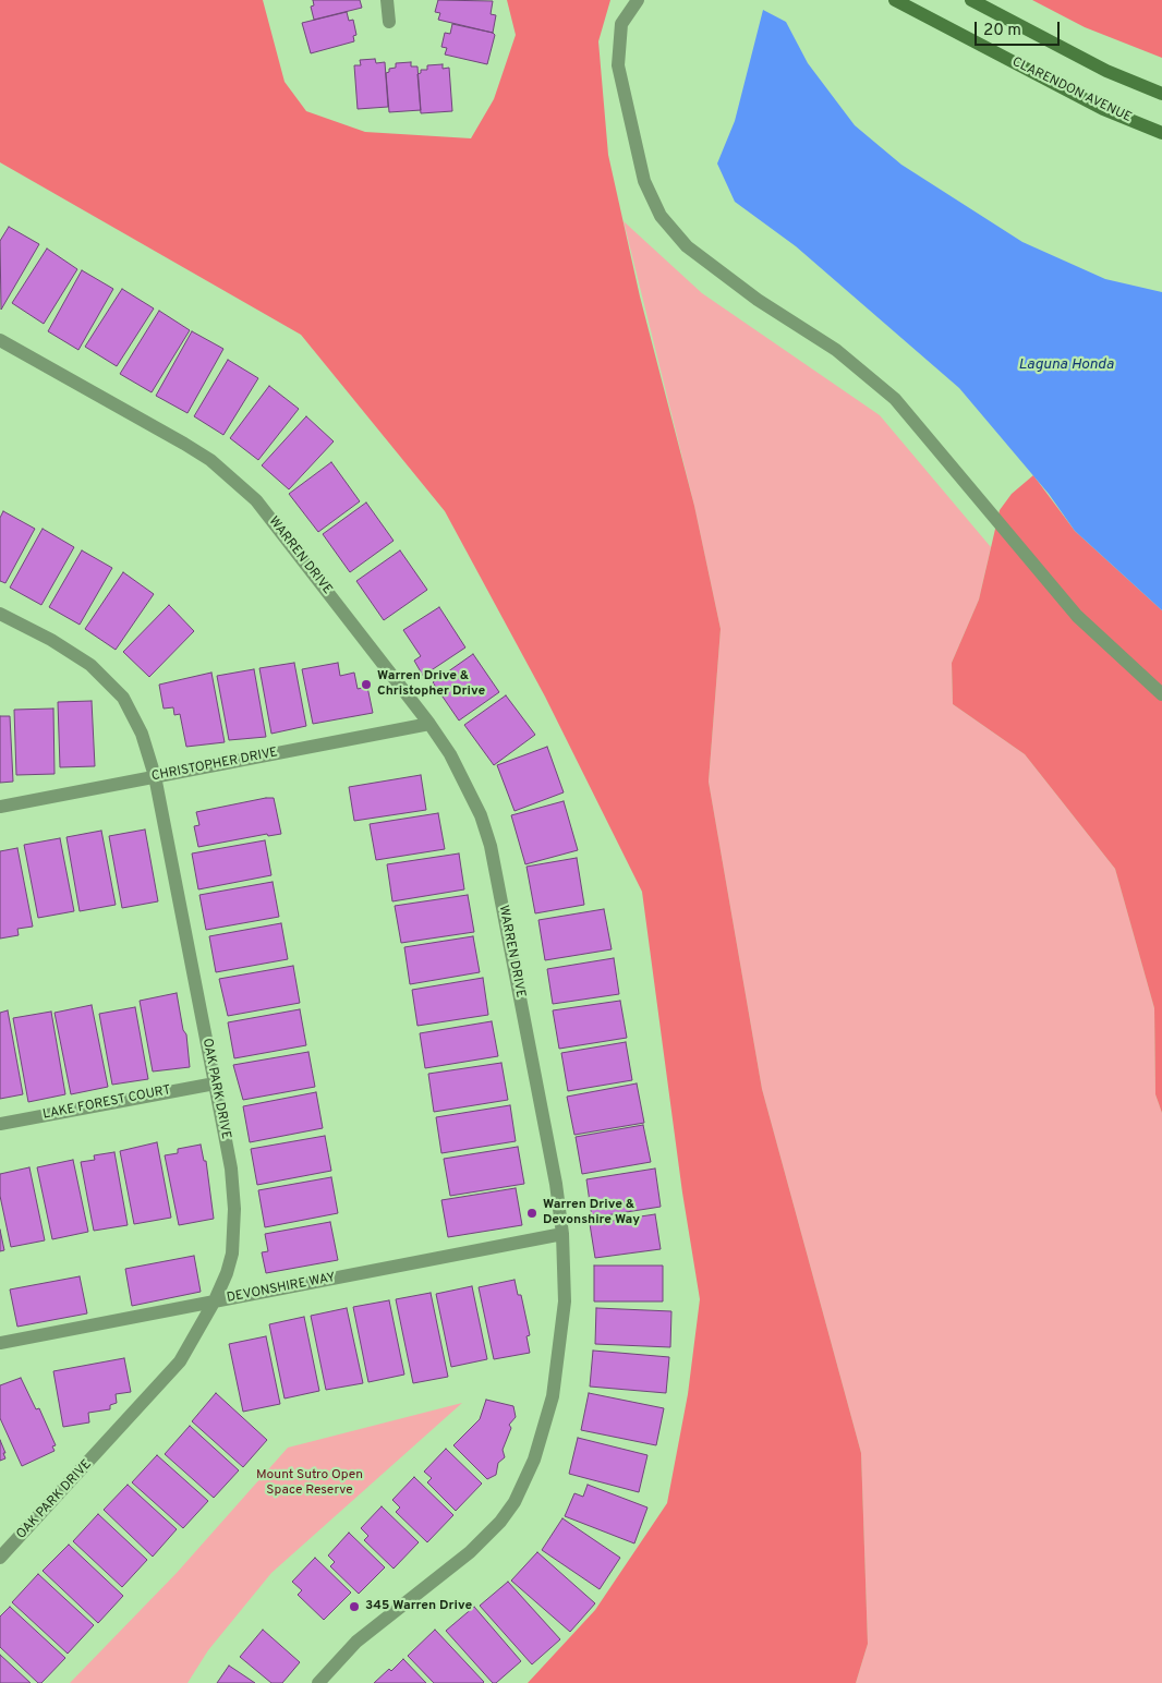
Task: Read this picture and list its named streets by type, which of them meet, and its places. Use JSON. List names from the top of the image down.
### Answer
{
  "streets": {
    "main road": ["CLARENDON AVENUE"],
    "street": [
      "WARREN DRIVE",
      "CHRISTOPHER DRIVE",
      "OAK PARK DRIVE",
      "LAKE FOREST COURT",
      "DEVONSHIRE WAY"
    ]
  },
  "crossings": [
    ["WARREN DRIVE", "CHRISTOPHER DRIVE"],
    ["WARREN DRIVE", "DEVONSHIRE WAY"],
    ["CHRISTOPHER DRIVE", "OAK PARK DRIVE"],
    ["OAK PARK DRIVE", "LAKE FOREST COURT"],
    ["OAK PARK DRIVE", "DEVONSHIRE WAY"]
  ],
  "water": ["Laguna Honda"],
  "parks": ["Mount Sutro Open Space Reserve"],
  "places": ["Warren Drive & Christopher Drive", "Warren Drive & Devonshire Way", "345 Warren Drive"],
  "scale_bar": "20 m"
}
